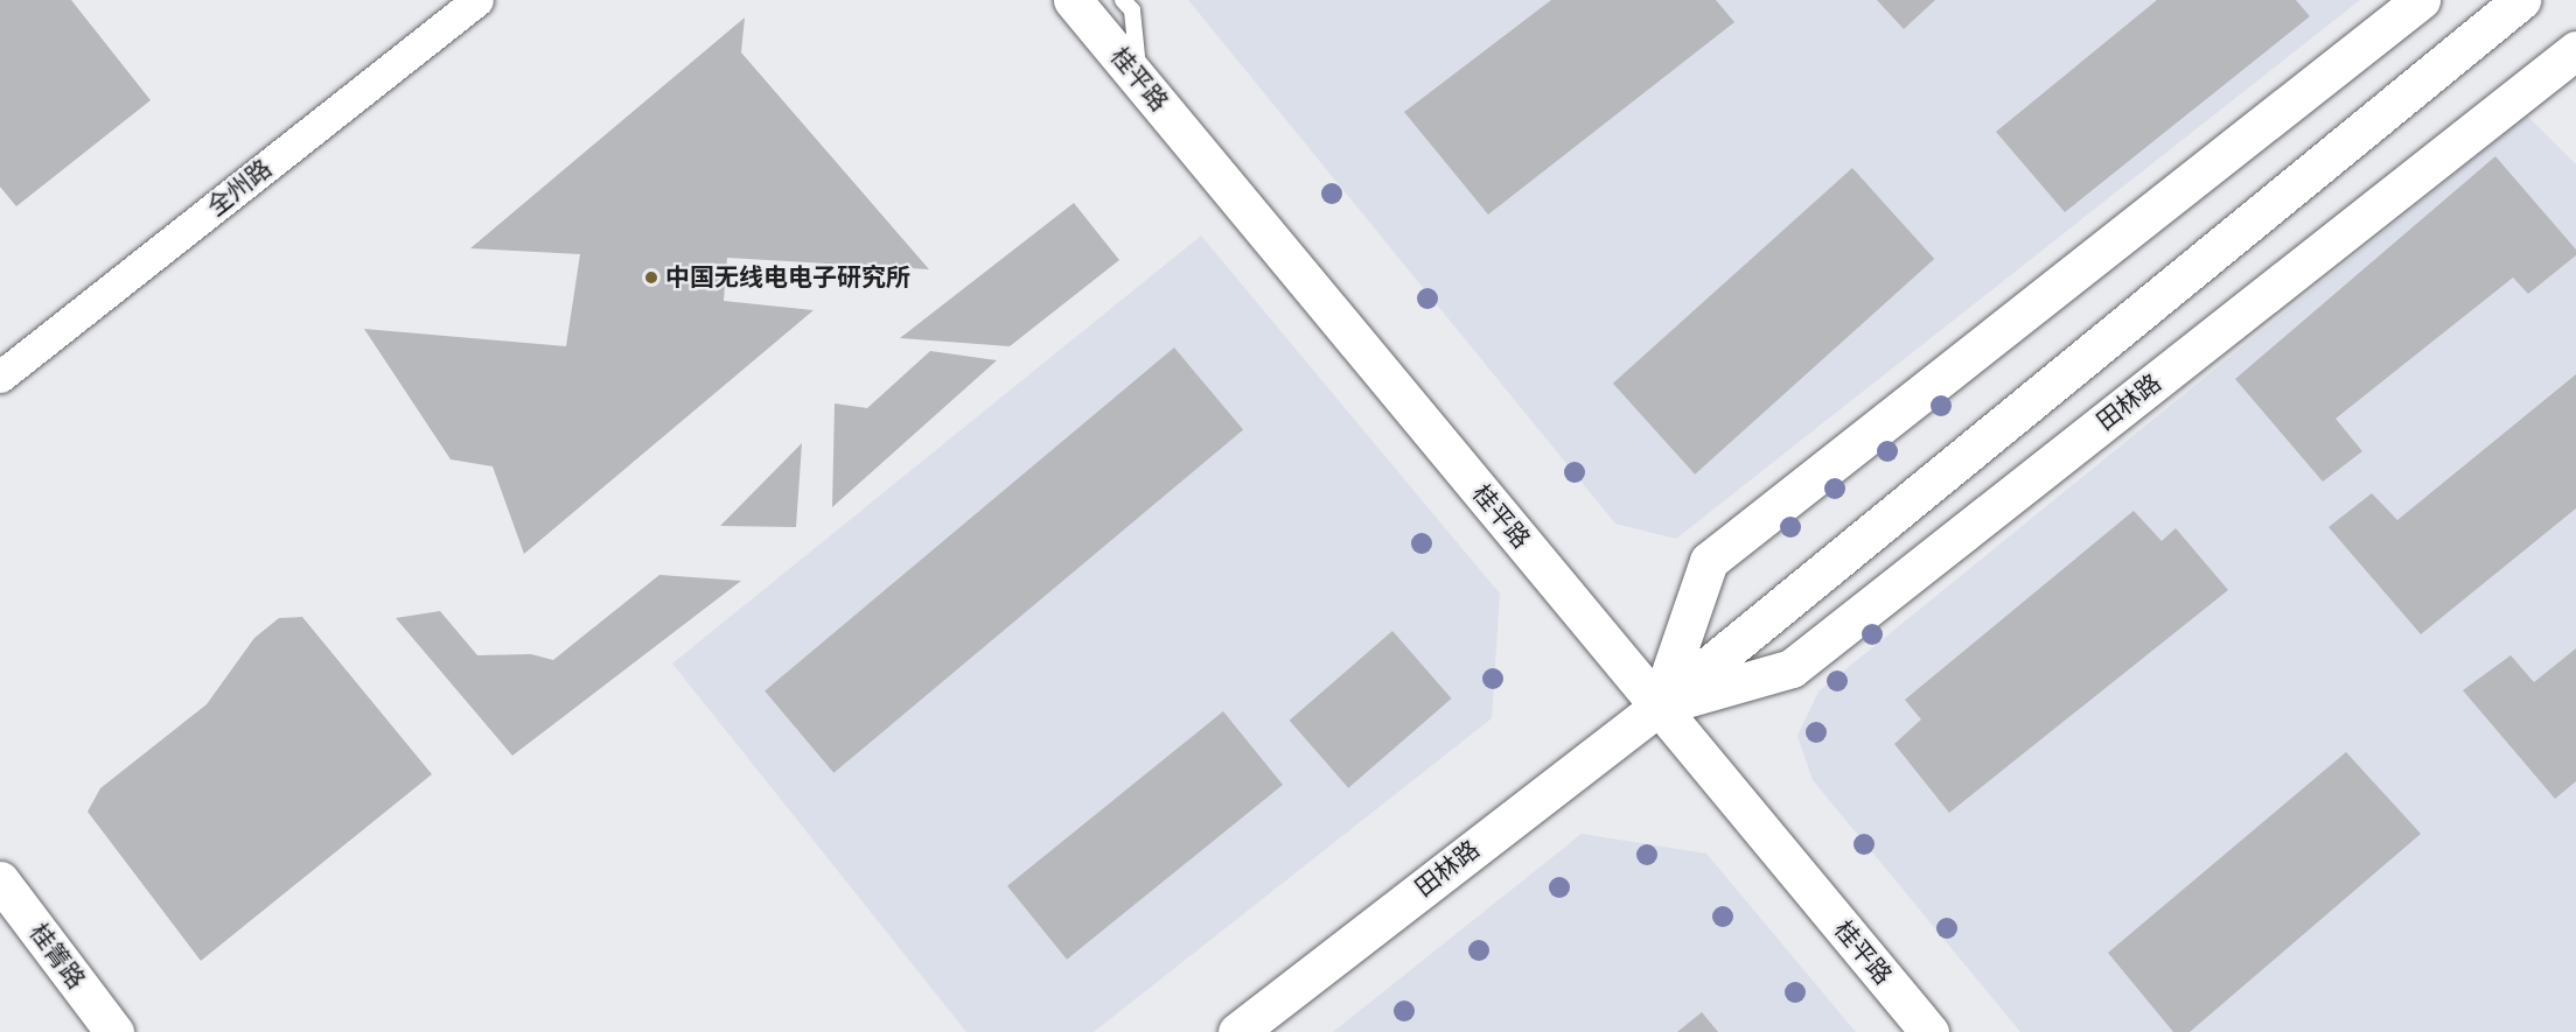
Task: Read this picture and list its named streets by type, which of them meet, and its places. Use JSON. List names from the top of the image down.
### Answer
{
  "streets": {
    "street": [
      "桂平路",
      "全州路",
      "田林路",
      "桂箐路"
    ]
  },
  "crossings": [
    ["桂平路", "田林路"]
  ],
  "places": ["中国无线电电子研究所"]
}
